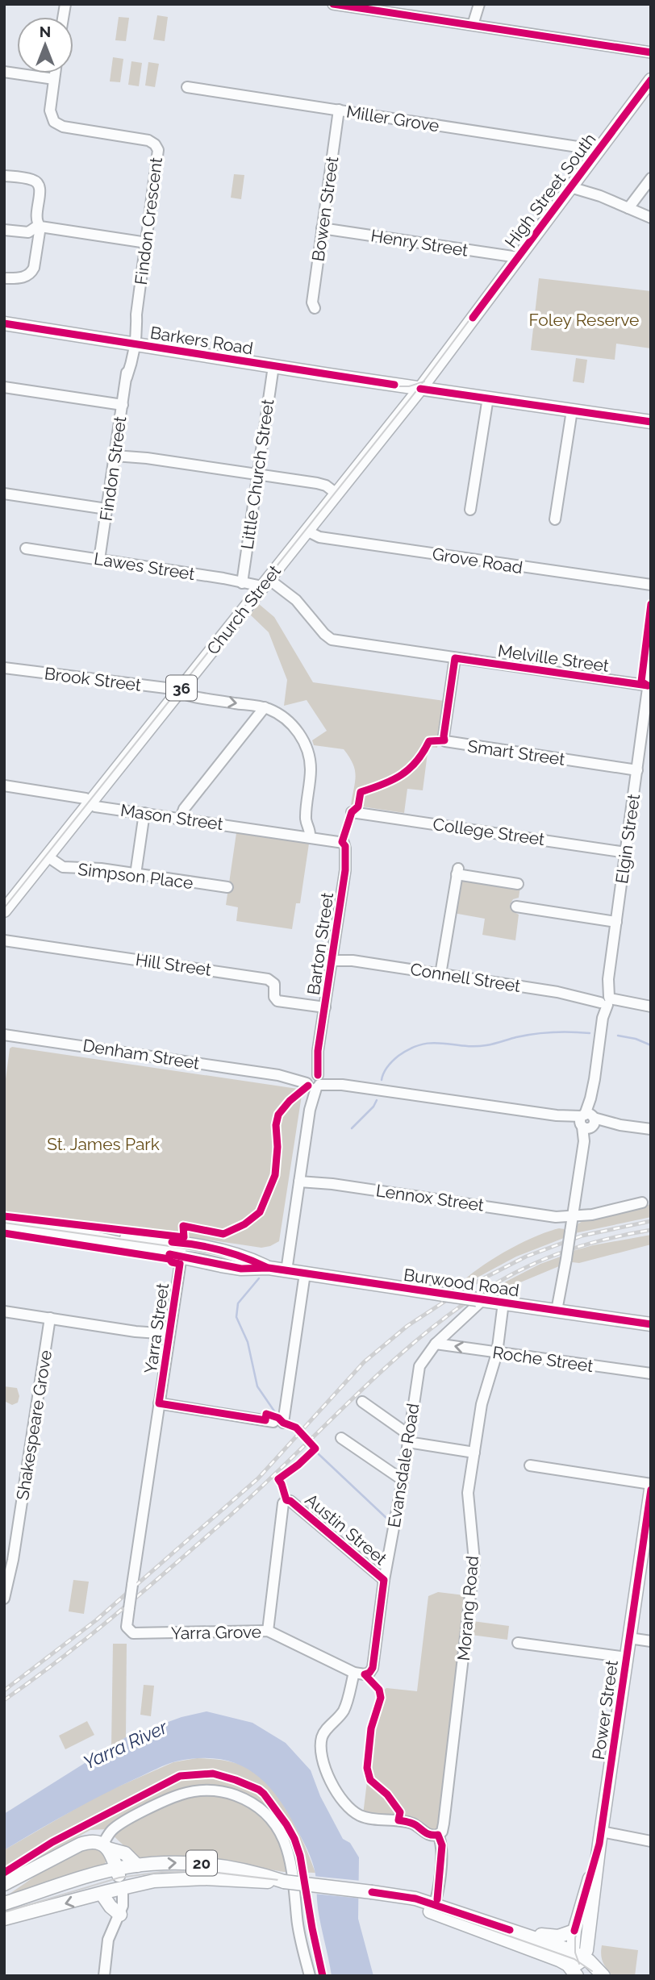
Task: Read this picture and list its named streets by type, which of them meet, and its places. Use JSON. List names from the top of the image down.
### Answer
{
  "streets": {
    "main road": [
      "High Street South",
      "Barkers Road",
      "Church Street",
      "36",
      "Burwood Road",
      "Power Street",
      "20"
    ],
    "street": [
      "Miller Grove",
      "Bowen Street",
      "Findon Crescent",
      "Henry Street",
      "Findon Street",
      "Little Church Street",
      "Grove Road",
      "Lawes Street",
      "Melville Street",
      "Brook Street",
      "Smart Street",
      "Mason Street",
      "College Street",
      "Elgin Street",
      "Simpson Place",
      "Barton Street",
      "Hill Street",
      "Connell Street",
      "Denham Street",
      "Lennox Street",
      "Yarra Street",
      "Roche Street",
      "Shakespeare Grove",
      "Evansdale Road",
      "Austin Street",
      "Morang Road",
      "Yarra Grove"
    ]
  },
  "crossings": [
    ["Miller Grove", "High Street South"],
    ["Miller Grove", "Bowen Street"],
    ["High Street South", "Henry Street"],
    ["High Street South", "Barkers Road"],
    ["High Street South", "Church Street"],
    ["Bowen Street", "Henry Street"],
    ["Findon Crescent", "Barkers Road"],
    ["Findon Crescent", "Findon Street"],
    ["Barkers Road", "Findon Street"],
    ["Barkers Road", "Little Church Street"],
    ["Barkers Road", "Church Street"],
    ["Findon Street", "Lawes Street"],
    ["Little Church Street", "Lawes Street"],
    ["Grove Road", "Church Street"],
    ["Lawes Street", "Church Street"],
    ["Lawes Street", "Melville Street"],
    ["Church Street", "Melville Street"],
    ["Church Street", "Brook Street"],
    ["Church Street", "Mason Street"],
    ["Church Street", "Simpson Place"],
    ["Melville Street", "Smart Street"],
    ["Melville Street", "Elgin Street"],
    ["Brook Street", "Mason Street"],
    ["Smart Street", "Elgin Street"],
    ["Mason Street", "Barton Street"],
    ["College Street", "Elgin Street"],
    ["Elgin Street", "Connell Street"],
    ["Elgin Street", "Denham Street"],
    ["Elgin Street", "Lennox Street"],
    ["Elgin Street", "Burwood Road"],
    ["Barton Street", "Hill Street"],
    ["Barton Street", "Connell Street"],
    ["Barton Street", "Denham Street"],
    ["Barton Street", "Lennox Street"],
    ["Barton Street", "Burwood Road"],
    ["Burwood Road", "Yarra Street"],
    ["Burwood Road", "Evansdale Road"],
    ["Burwood Road", "Morang Road"],
    ["Yarra Street", "Yarra Grove"],
    ["Roche Street", "Evansdale Road"],
    ["Roche Street", "Morang Road"],
    ["Evansdale Road", "Austin Street"],
    ["Evansdale Road", "Yarra Grove"],
    ["Austin Street", "Yarra Grove"],
    ["Morang Road", "20"],
    ["Power Street", "20"]
  ],
  "water": ["Yarra River"],
  "parks": ["Foley Reserve", "St. James Park"],
  "north": "top"
}
